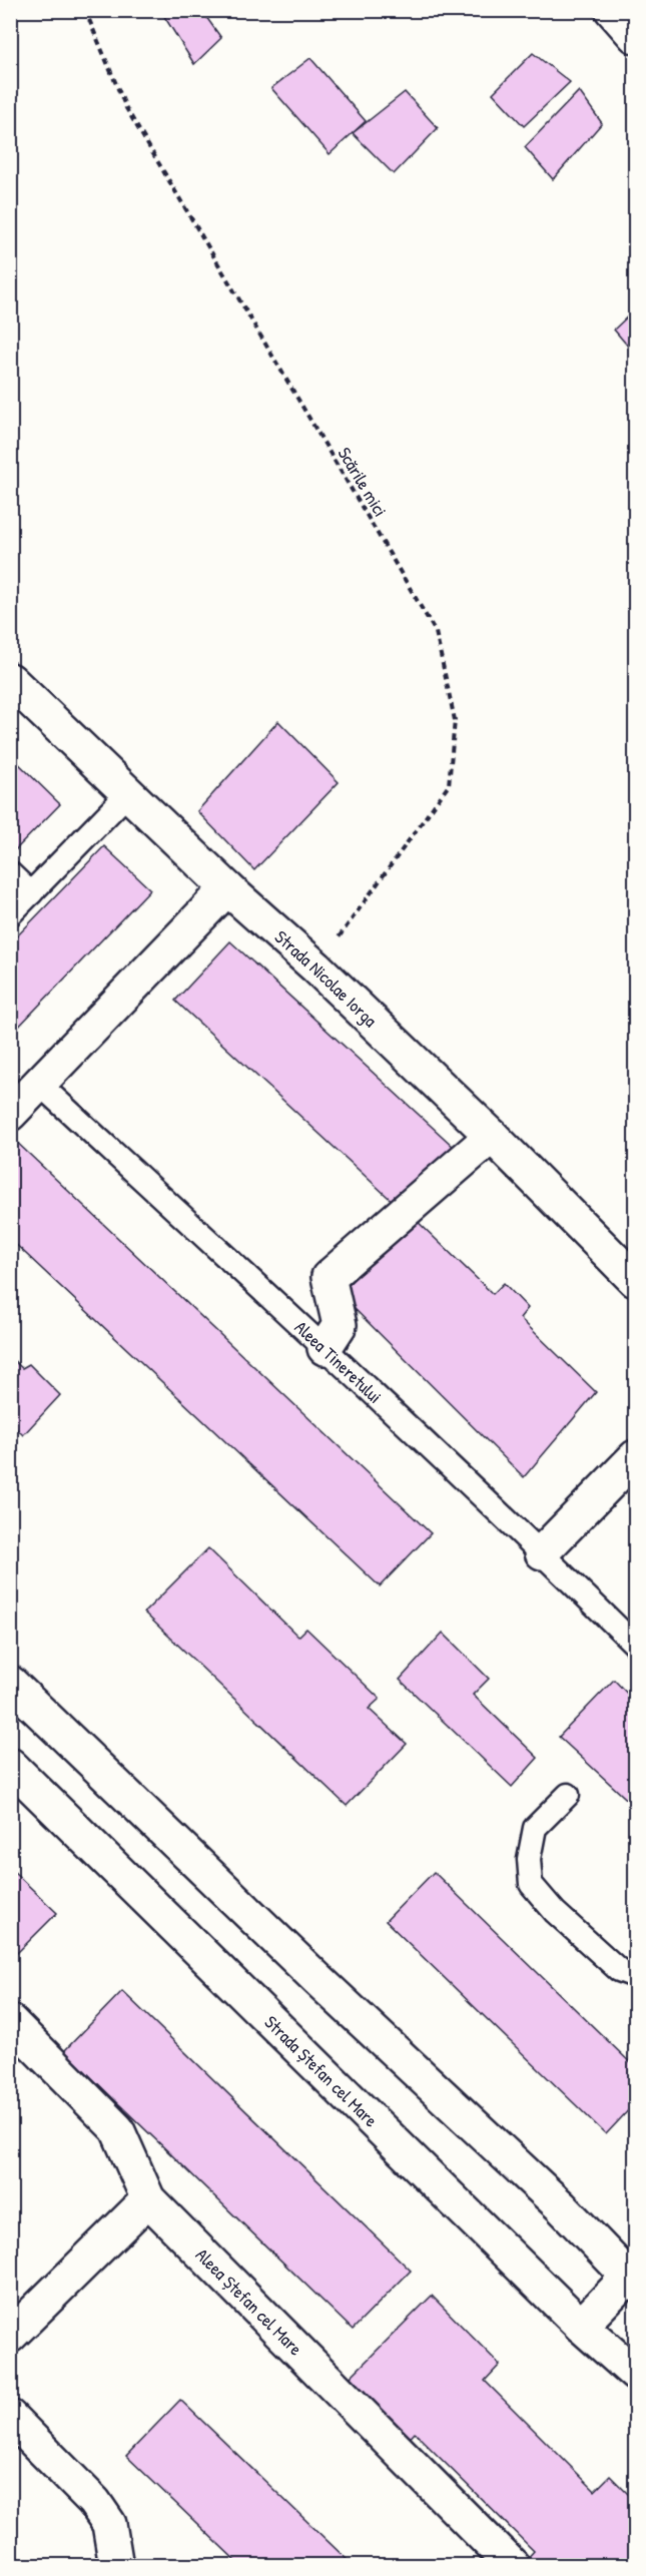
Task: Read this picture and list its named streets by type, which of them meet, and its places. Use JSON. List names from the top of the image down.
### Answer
{
  "streets": {
    "street": ["Strada Nicolae Iorga", "Strada Ștefan cel Mare", "Aleea Ștefan cel Mare"],
    "lane": ["Aleea Tineretului"],
    "path": ["Scările mici"]
  },
  "crossings": [
    ["Scările mici", "Strada Nicolae Iorga"]
  ]
}
